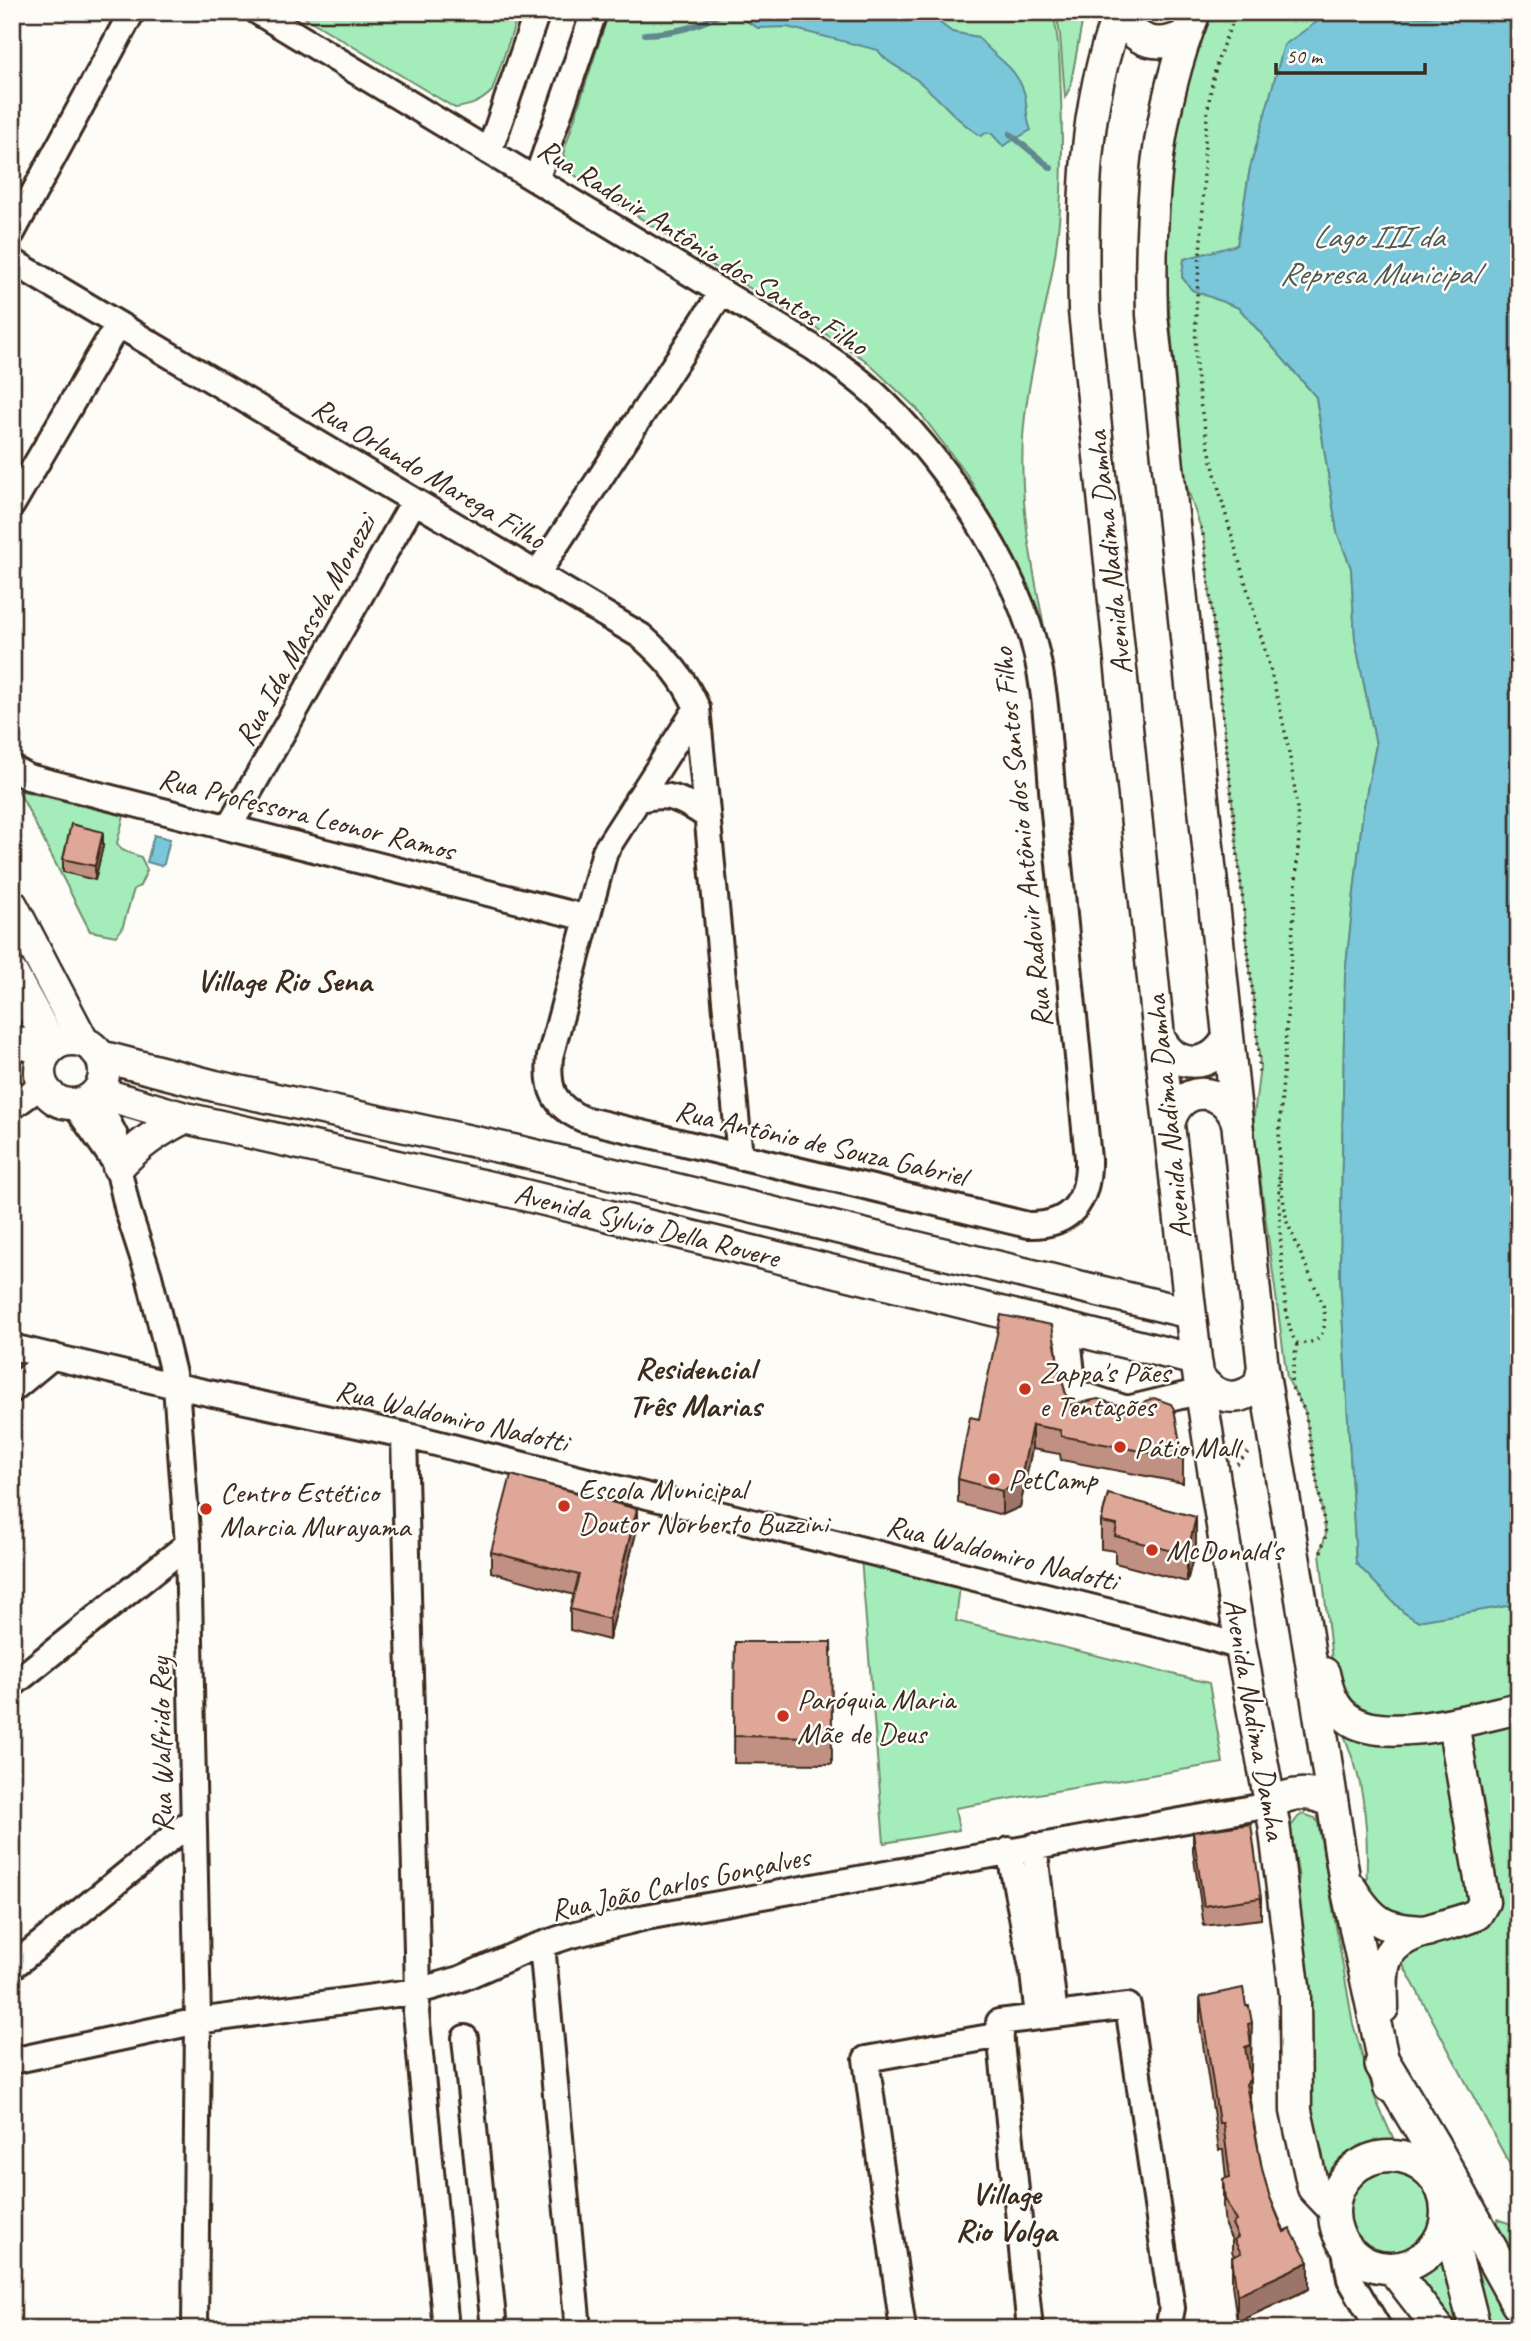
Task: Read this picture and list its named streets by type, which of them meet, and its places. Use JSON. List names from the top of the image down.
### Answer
{
  "streets": {
    "main road": ["Avenida Nadima Damha", "Avenida Sylvio Della Rovere"],
    "street": [
      "Rua Radovir Antônio dos Santos Filho",
      "Rua Orlando Marega Filho",
      "Rua Ida Massola Monezzi",
      "Rua Professora Leonor Ramos",
      "Rua Antônio de Souza Gabriel",
      "Rua Waldomiro Nadotti",
      "Rua Walfrido Rey",
      "Rua João Carlos Gonçalves"
    ]
  },
  "crossings": [
    ["Rua Radovir Antônio dos Santos Filho", "Rua Antônio de Souza Gabriel"],
    ["Rua Orlando Marega Filho", "Rua Ida Massola Monezzi"],
    ["Rua Orlando Marega Filho", "Rua Antônio de Souza Gabriel"],
    ["Avenida Nadima Damha", "Avenida Sylvio Della Rovere"],
    ["Avenida Nadima Damha", "Rua Waldomiro Nadotti"],
    ["Avenida Nadima Damha", "Rua João Carlos Gonçalves"],
    ["Rua Ida Massola Monezzi", "Rua Professora Leonor Ramos"],
    ["Rua Professora Leonor Ramos", "Rua Antônio de Souza Gabriel"],
    ["Avenida Sylvio Della Rovere", "Rua Walfrido Rey"],
    ["Rua Waldomiro Nadotti", "Rua Walfrido Rey"],
    ["Rua Walfrido Rey", "Rua João Carlos Gonçalves"]
  ],
  "districts": ["Village Rio Sena", "Residencial Três Marias", "Village Rio Volga"],
  "water": ["Lago III da Represa Municipal"],
  "places": [
    "Zappa's Pães e Tentações",
    "Pátio Mall",
    "PetCamp",
    "Escola Municipal Doutor Norberto Buzzini",
    "Centro Estético Marcia Murayama",
    "McDonald's",
    "Paróquia Maria Mãe de Deus"
  ],
  "scale_bar": "50 m"
}
